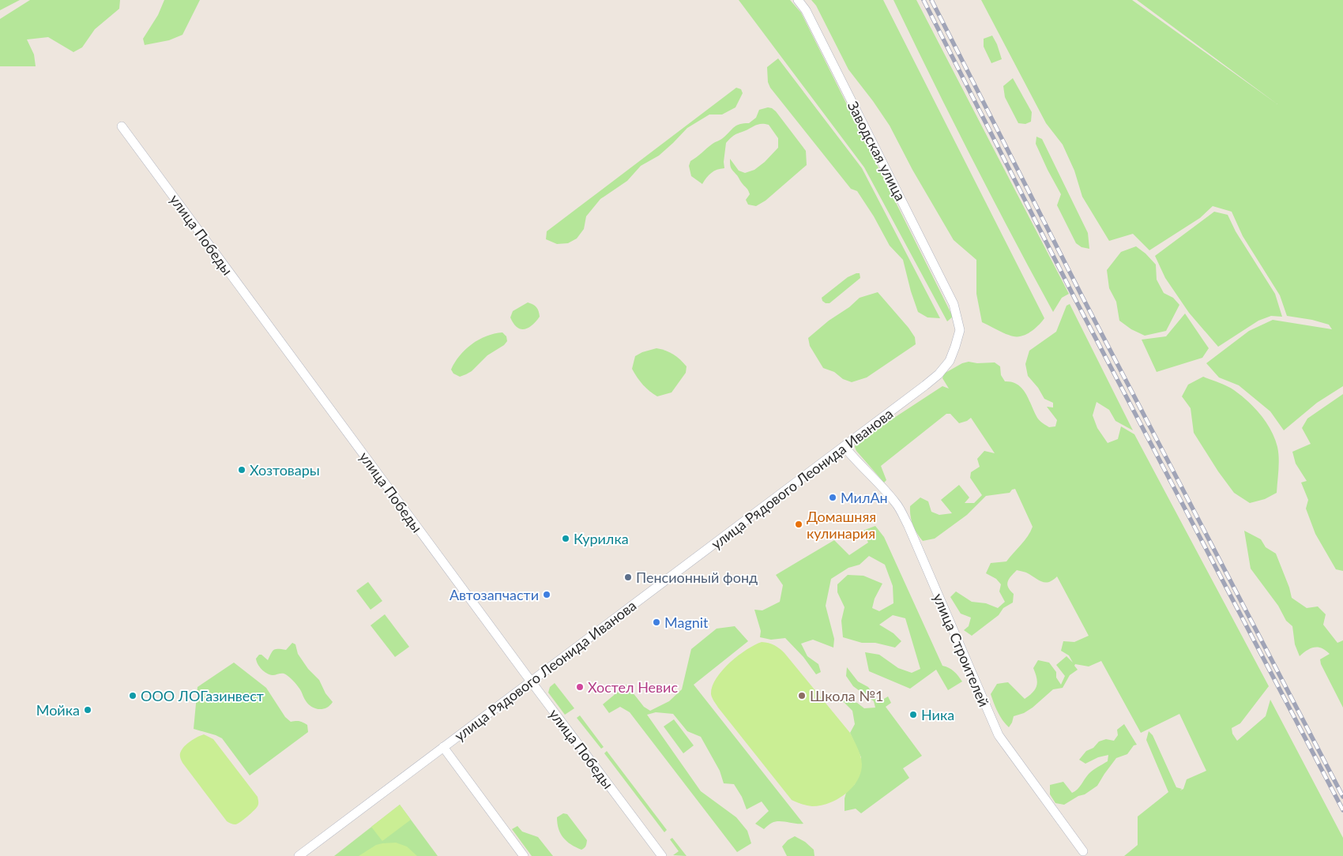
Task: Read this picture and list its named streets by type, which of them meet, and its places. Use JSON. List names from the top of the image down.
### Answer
{
  "streets": {
    "street": [
      "Заводская улица",
      "улица Победы",
      "улица Рядового Леонида Иванова",
      "улица Строителей"
    ]
  },
  "crossings": [
    ["Заводская улица", "улица Рядового Леонида Иванова"],
    ["улица Победы", "улица Рядового Леонида Иванова"],
    ["улица Рядового Леонида Иванова", "улица Строителей"]
  ],
  "places": [
    "Хозтовары",
    "МилАн",
    "Домашняя кулинария",
    "Курилка",
    "Пенсионный фонд",
    "Автозапчасти",
    "Magnit",
    "Хостел Невис",
    "ООО ЛОГазинвест",
    "Школа №1",
    "Мойка",
    "Ника"
  ]
}
